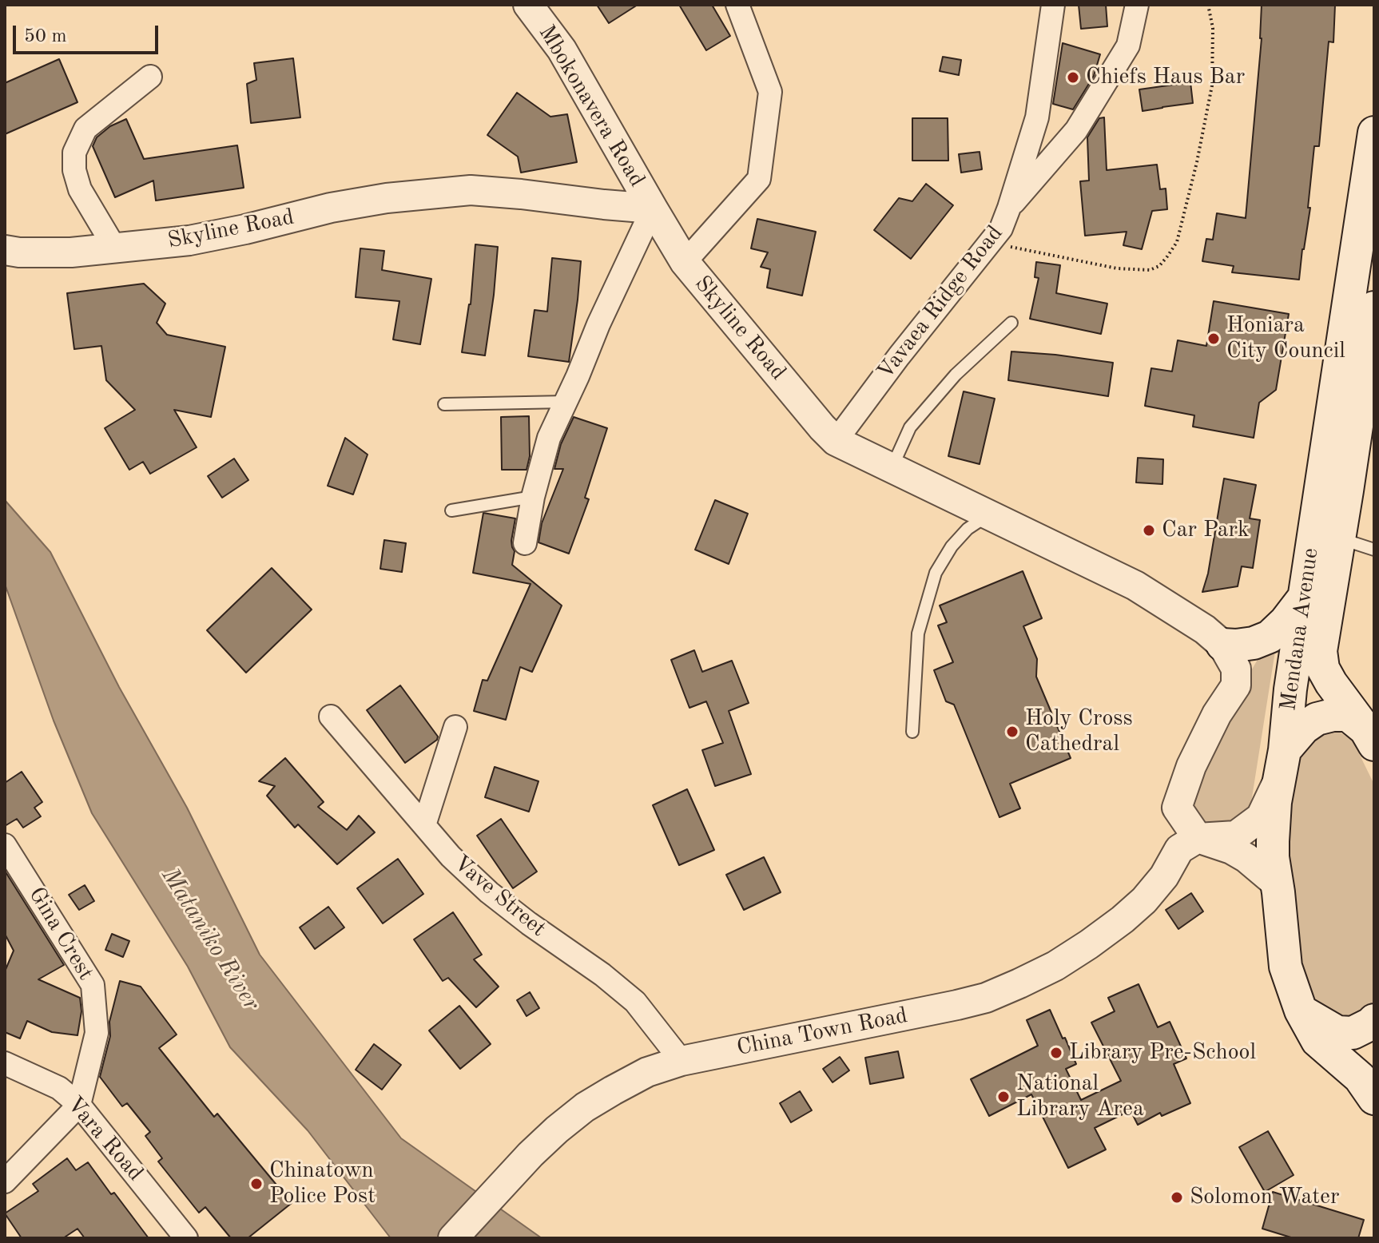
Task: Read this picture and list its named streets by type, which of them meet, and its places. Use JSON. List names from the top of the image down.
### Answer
{
  "streets": {
    "main road": ["Mendana Avenue"],
    "street": [
      "Mbokonavera Road",
      "Skyline Road",
      "Vavaea Ridge Road",
      "Vave Street",
      "Gina Crest",
      "China Town Road",
      "Vara Road"
    ]
  },
  "crossings": [
    ["Mbokonavera Road", "Skyline Road"],
    ["Skyline Road", "Vavaea Ridge Road"],
    ["Skyline Road", "China Town Road"],
    ["Vave Street", "China Town Road"],
    ["Gina Crest", "Vara Road"]
  ],
  "water": ["Mataniko River"],
  "places": [
    "Chiefs Haus Bar",
    "Honiara City Council",
    "Car Park",
    "Holy Cross Cathedral",
    "Library Pre-School",
    "National Library Area",
    "Chinatown Police Post",
    "Solomon Water"
  ],
  "scale_bar": "50 m"
}
